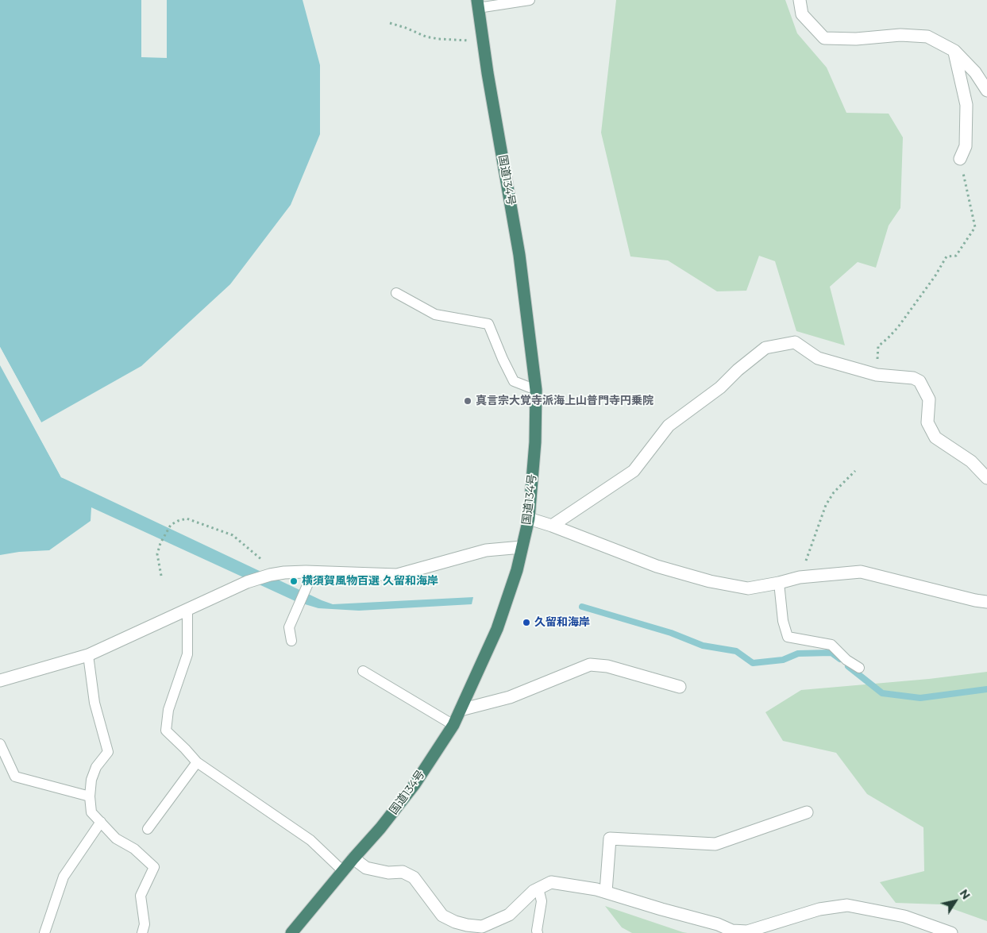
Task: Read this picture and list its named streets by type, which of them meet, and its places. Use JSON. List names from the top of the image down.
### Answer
{
  "streets": {
    "highway": ["国道134号"]
  },
  "places": ["真言宗大覚寺派海上山普門寺円乗院", "横須賀風物百選 久留和海岸", "久留和海岸"],
  "north": "top right"
}
